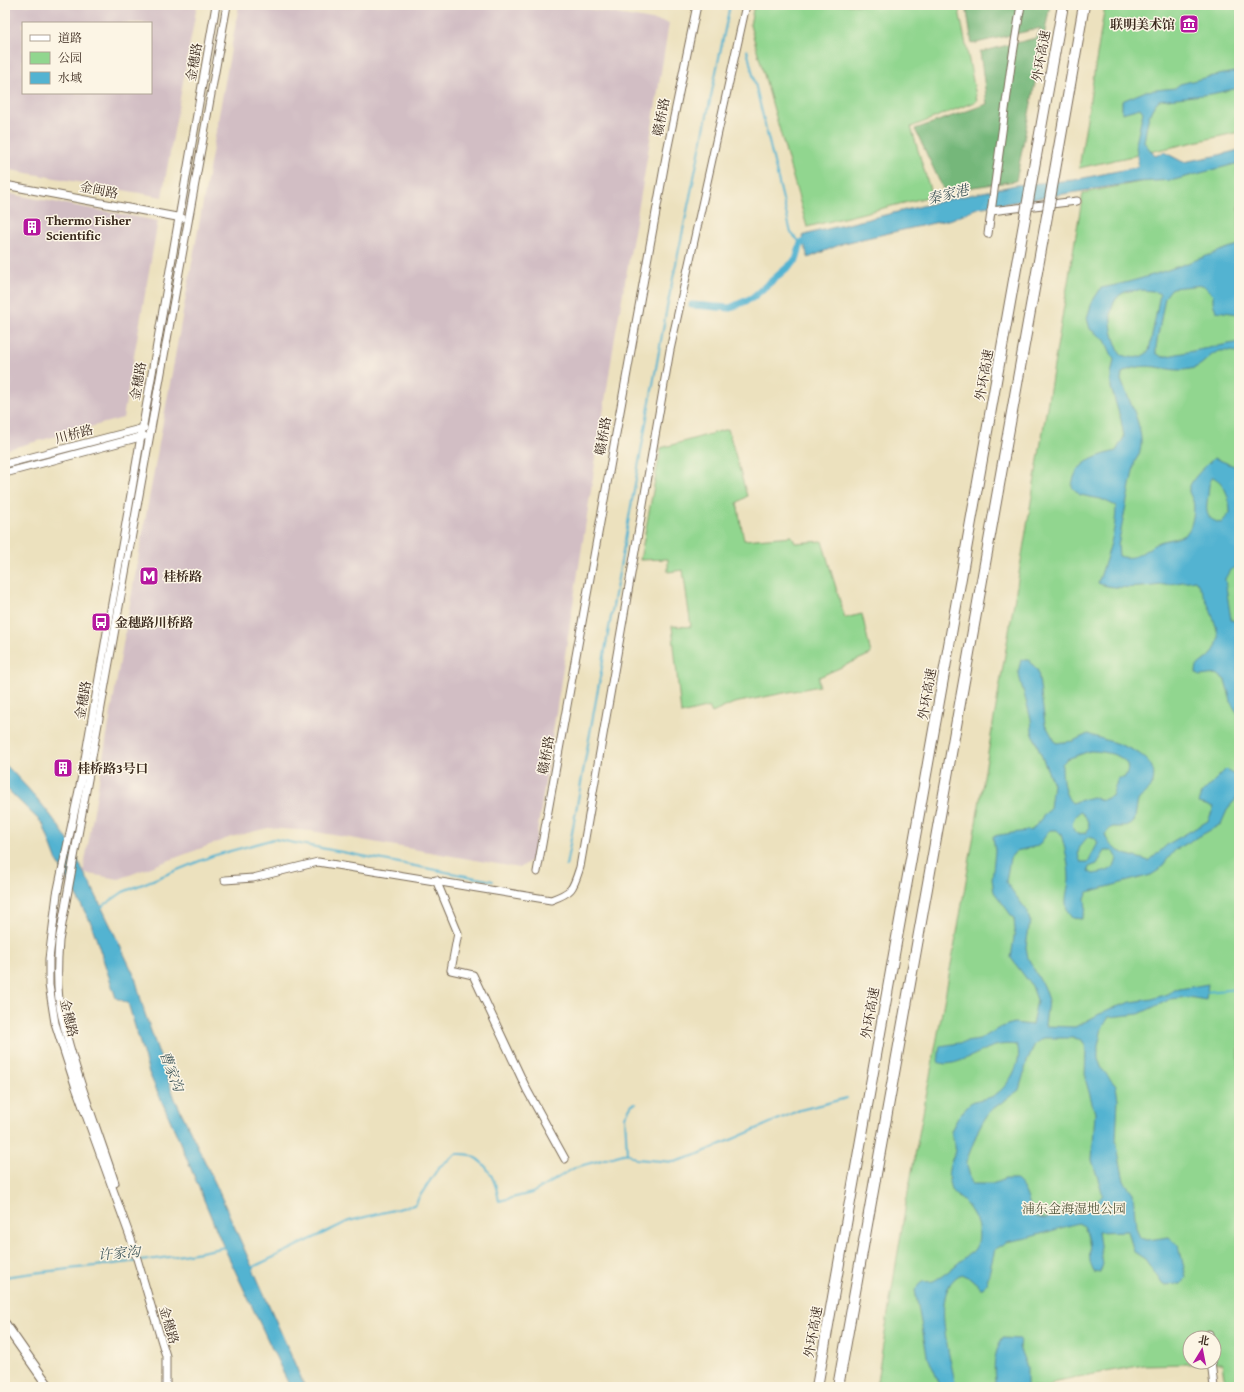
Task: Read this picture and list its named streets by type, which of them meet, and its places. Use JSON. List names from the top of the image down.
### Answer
{
  "streets": {
    "highway": ["外环高速"],
    "street": [
      "金穗路",
      "赣桥路",
      "金闽路",
      "川桥路"
    ]
  },
  "crossings": [
    ["金穗路", "金闽路"],
    ["金穗路", "川桥路"]
  ],
  "water": ["秦家港", "曹家沟", "许家沟"],
  "parks": ["浦东金海湿地公园"],
  "places": {
    "museum": ["联明美术馆"],
    "building": ["Thermo Fisher Scientific", "桂桥路3号口"],
    "metro station": ["桂桥路"],
    "bus stop": ["金穗路川桥路"]
  },
  "legend": ["道路", "公园", "水域"],
  "north": "top"
}
